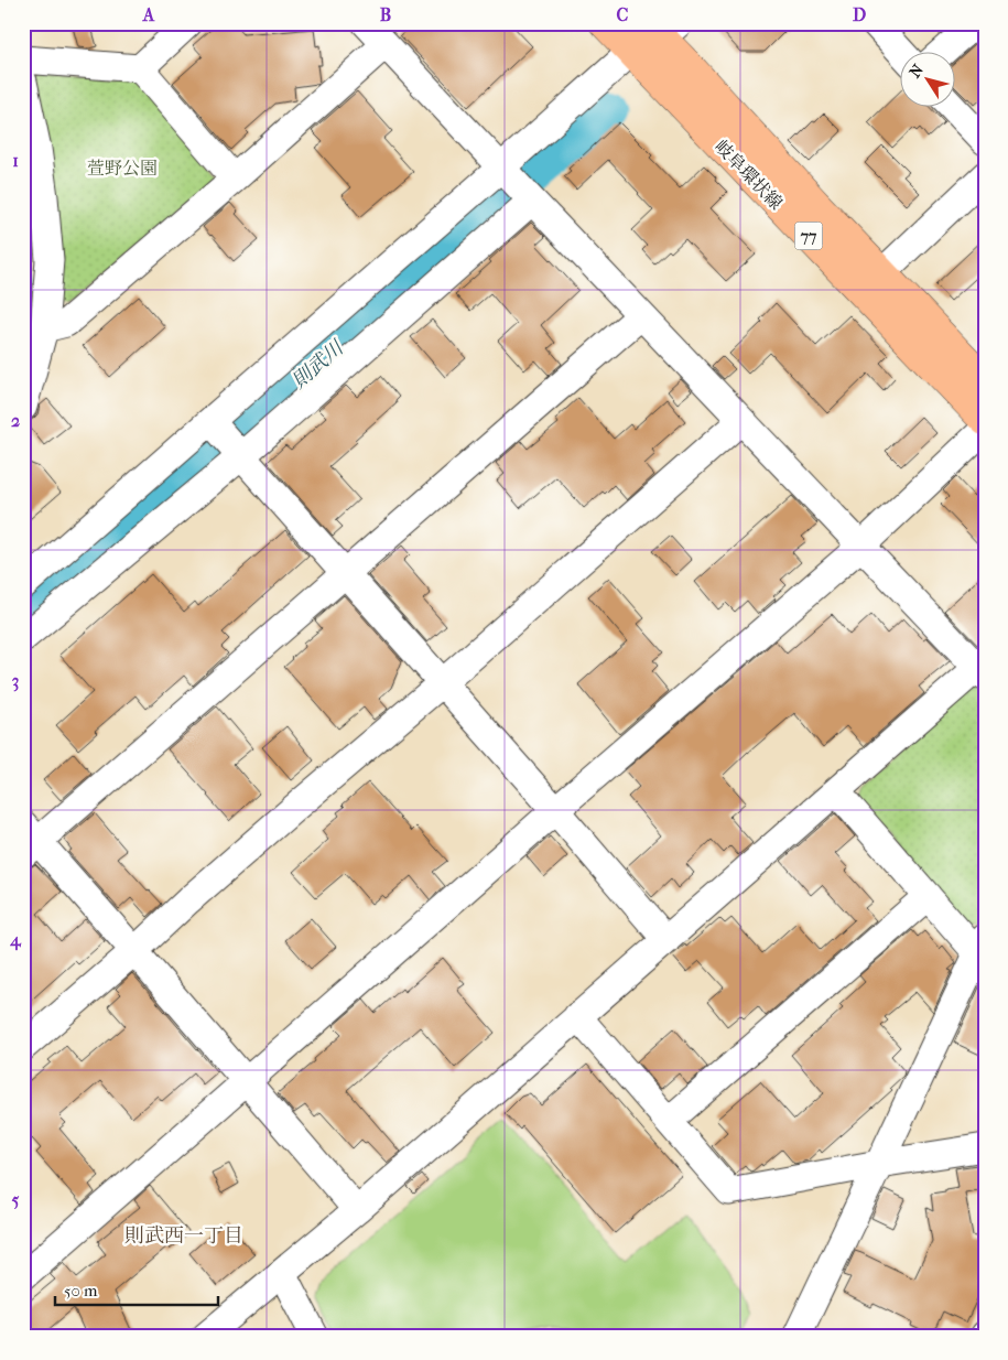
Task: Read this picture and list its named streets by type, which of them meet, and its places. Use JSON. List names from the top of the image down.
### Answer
{
  "streets": {
    "main road": ["岐阜環状線", "77"]
  },
  "districts": ["則武西一丁目"],
  "water": ["則武川"],
  "parks": ["萱野公園"],
  "scale_bar": "50 m",
  "north": "top left",
  "grid": {
    "columns": [
      "A",
      "B",
      "C",
      "D"
    ],
    "rows": [
      "1",
      "2",
      "3",
      "4",
      "5"
    ]
  }
}
